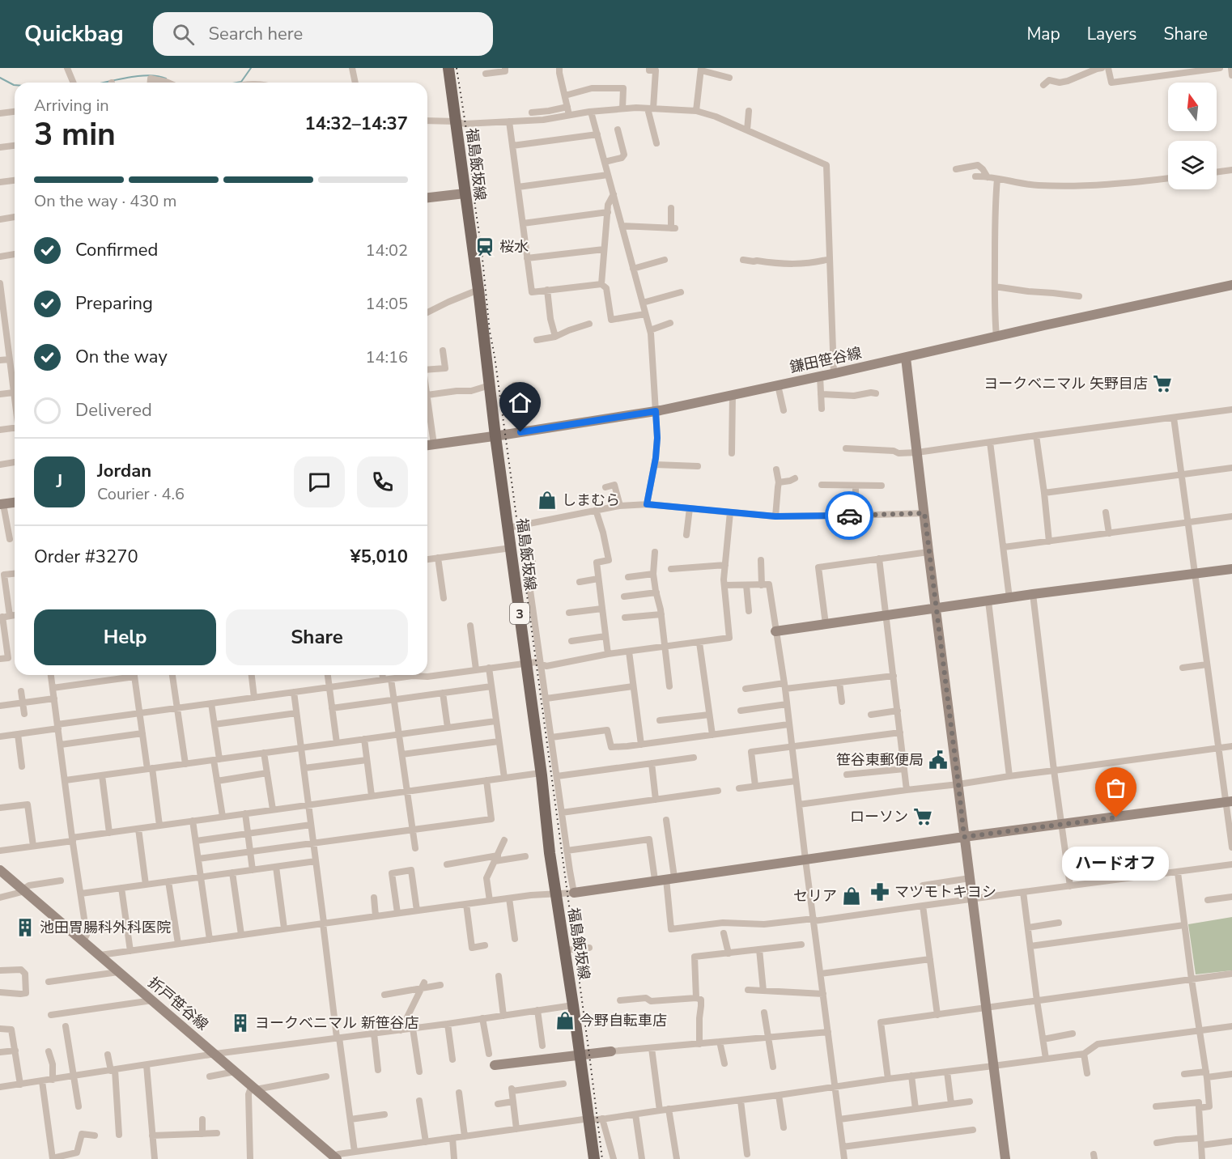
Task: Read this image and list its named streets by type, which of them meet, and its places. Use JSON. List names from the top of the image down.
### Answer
{
  "streets": {
    "main road": ["福島飯坂線", "3"],
    "street": ["鎌田笹谷線", "折戸笹谷線"]
  },
  "crossings": [
    ["福島飯坂線", "鎌田笹谷線"]
  ],
  "places": {
    "station": ["桜水"],
    "supermarket": ["ヨークベニマル 矢野目店", "ローソン"],
    "shop": ["しまむら", "セリア", "今野自転車店"],
    "public building": ["笹谷東郵便局"],
    "other": ["ハードオフ"],
    "pharmacy": ["マツモトキヨシ"],
    "building": ["池田胃腸科外科医院", "ヨークベニマル 新笹谷店"]
  },
  "north": "top",
  "page": {
    "header": "Quickbag",
    "search": "Search here",
    "nav": ["Map", "Layers", "Share"],
    "heading": ["3 min", "Arriving in", "14:32–14:37"],
    "panel": [
      "Jordan",
      "Courier · 4.6",
      "Order #3270",
      "¥5,010"
    ],
    "bar": "On the way · 430 m",
    "list": [
      ["Confirmed", "14:02"],
      ["Preparing", "14:05"],
      ["On the way", "14:16"],
      "Delivered"
    ],
    "round": "J",
    "buttons": ["Help", "Share"],
    "bubble": "ハードオフ"
  }
}
